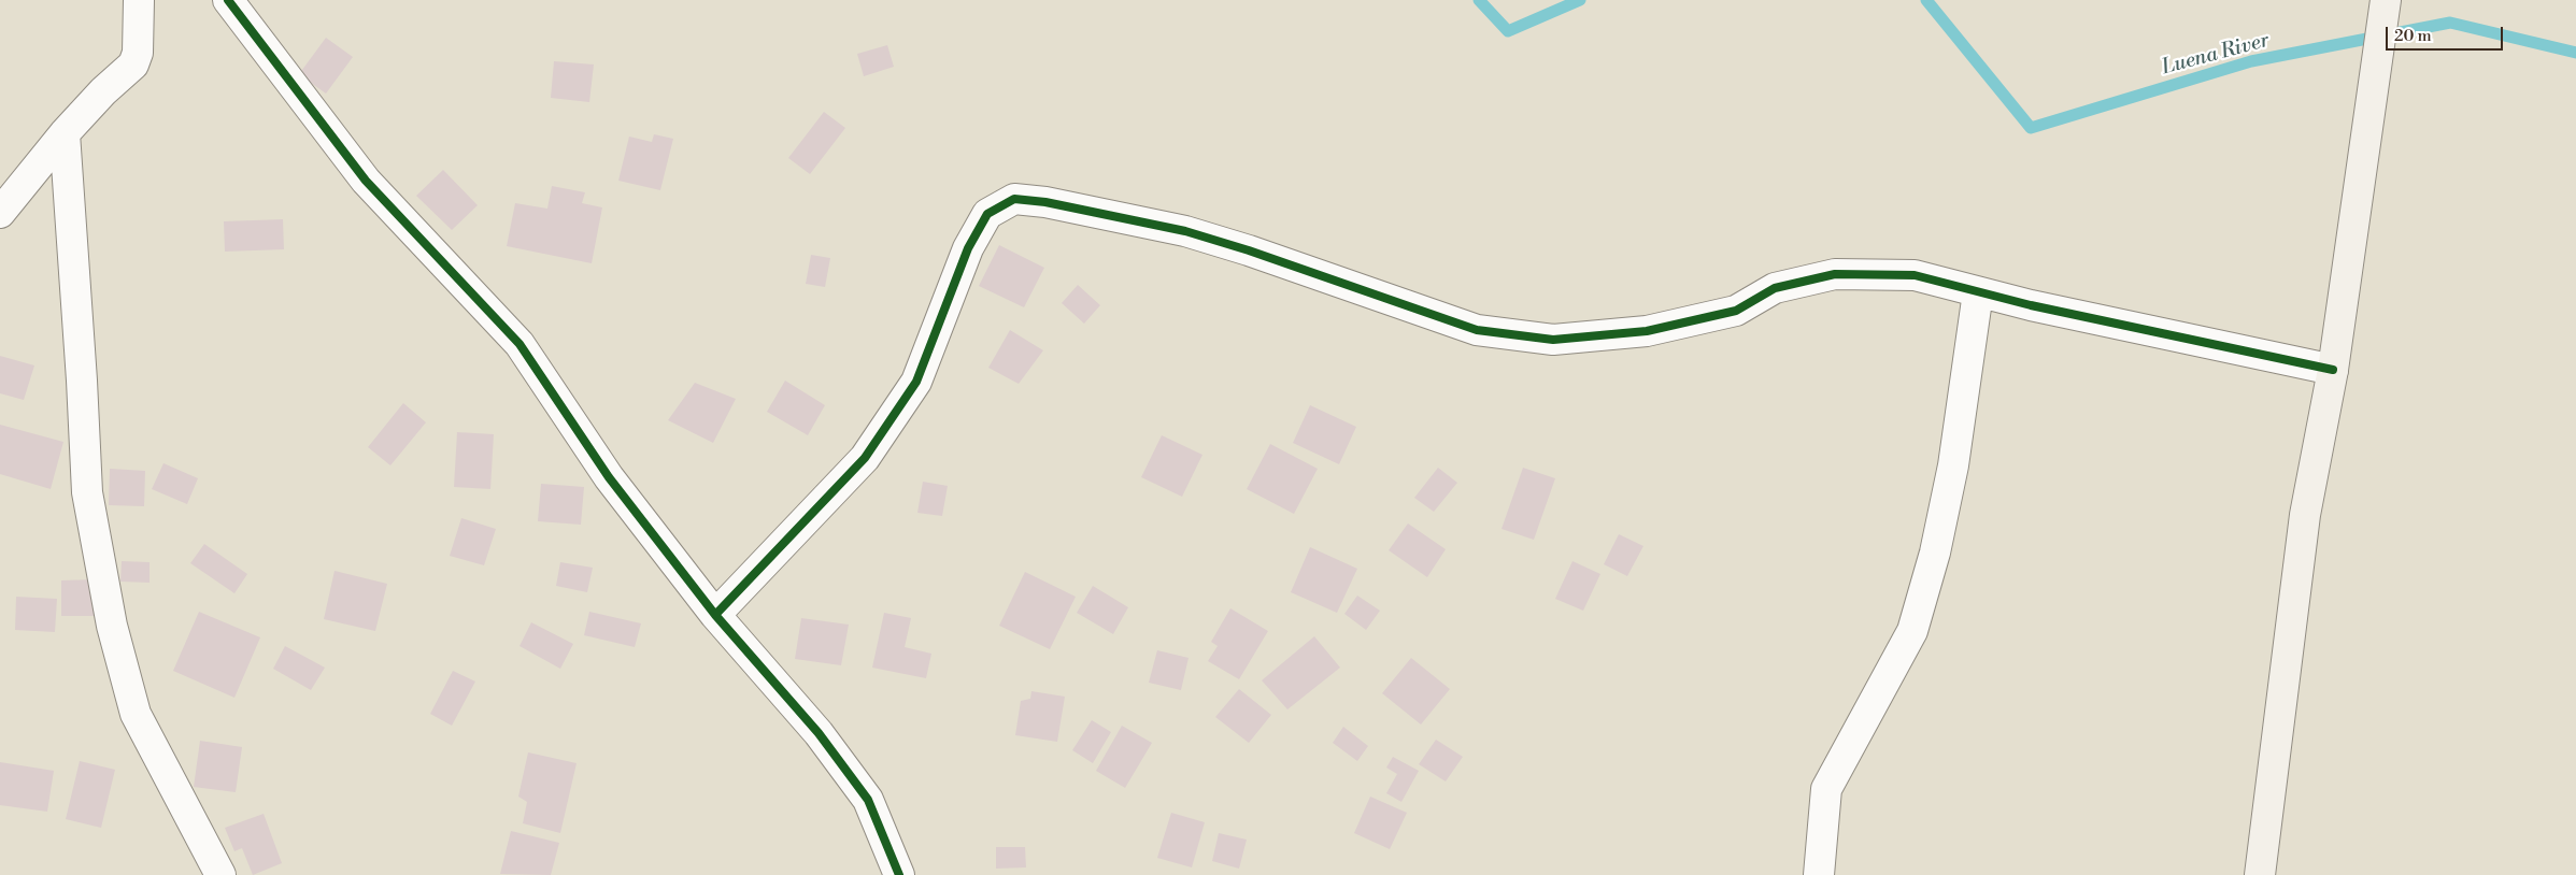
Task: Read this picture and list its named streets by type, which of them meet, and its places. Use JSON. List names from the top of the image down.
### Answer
{
  "water": ["Luena River"],
  "scale_bar": "20 m"
}
